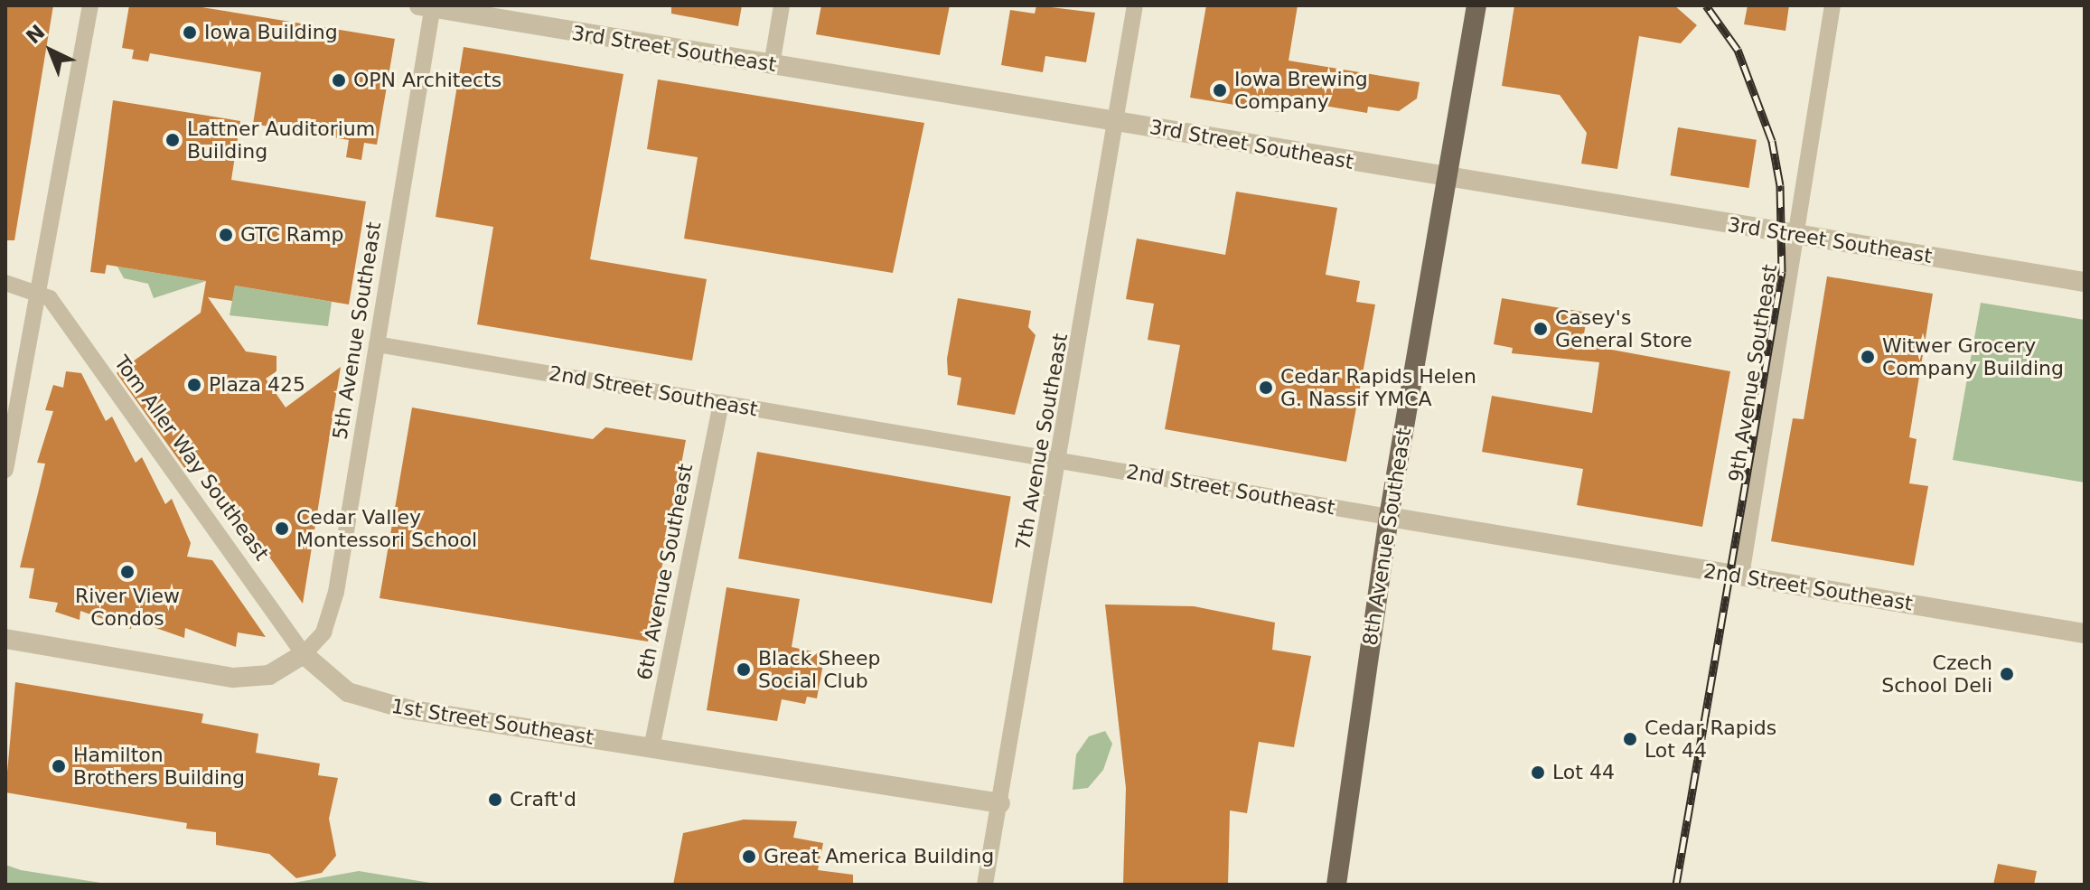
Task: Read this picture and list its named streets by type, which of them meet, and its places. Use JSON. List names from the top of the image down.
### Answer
{
  "streets": {
    "main road": ["8th Avenue Southeast"],
    "street": [
      "3rd Street Southeast",
      "5th Avenue Southeast",
      "9th Avenue Southeast",
      "2nd Street Southeast",
      "7th Avenue Southeast",
      "Tom Aller Way Southeast",
      "6th Avenue Southeast",
      "1st Street Southeast"
    ]
  },
  "crossings": [
    ["3rd Street Southeast", "5th Avenue Southeast"],
    ["3rd Street Southeast", "9th Avenue Southeast"],
    ["3rd Street Southeast", "7th Avenue Southeast"],
    ["3rd Street Southeast", "8th Avenue Southeast"],
    ["5th Avenue Southeast", "2nd Street Southeast"],
    ["5th Avenue Southeast", "Tom Aller Way Southeast"],
    ["5th Avenue Southeast", "1st Street Southeast"],
    ["9th Avenue Southeast", "2nd Street Southeast"],
    ["2nd Street Southeast", "7th Avenue Southeast"],
    ["2nd Street Southeast", "8th Avenue Southeast"],
    ["2nd Street Southeast", "6th Avenue Southeast"],
    ["7th Avenue Southeast", "1st Street Southeast"],
    ["Tom Aller Way Southeast", "1st Street Southeast"],
    ["6th Avenue Southeast", "1st Street Southeast"]
  ],
  "places": [
    "Iowa Building",
    "OPN Architects",
    "Iowa Brewing Company",
    "Lattner Auditorium Building",
    "GTC Ramp",
    "Casey's General Store",
    "Witwer Grocery Company Building",
    "Plaza 425",
    "Cedar Rapids Helen G. Nassif YMCA",
    "Cedar Valley Montessori School",
    "River View Condos",
    "Black Sheep Social Club",
    "Czech School Deli",
    "Cedar Rapids Lot 44",
    "Hamilton Brothers Building",
    "Lot 44",
    "Craft'd",
    "Great America Building"
  ],
  "north": "top left"
}
